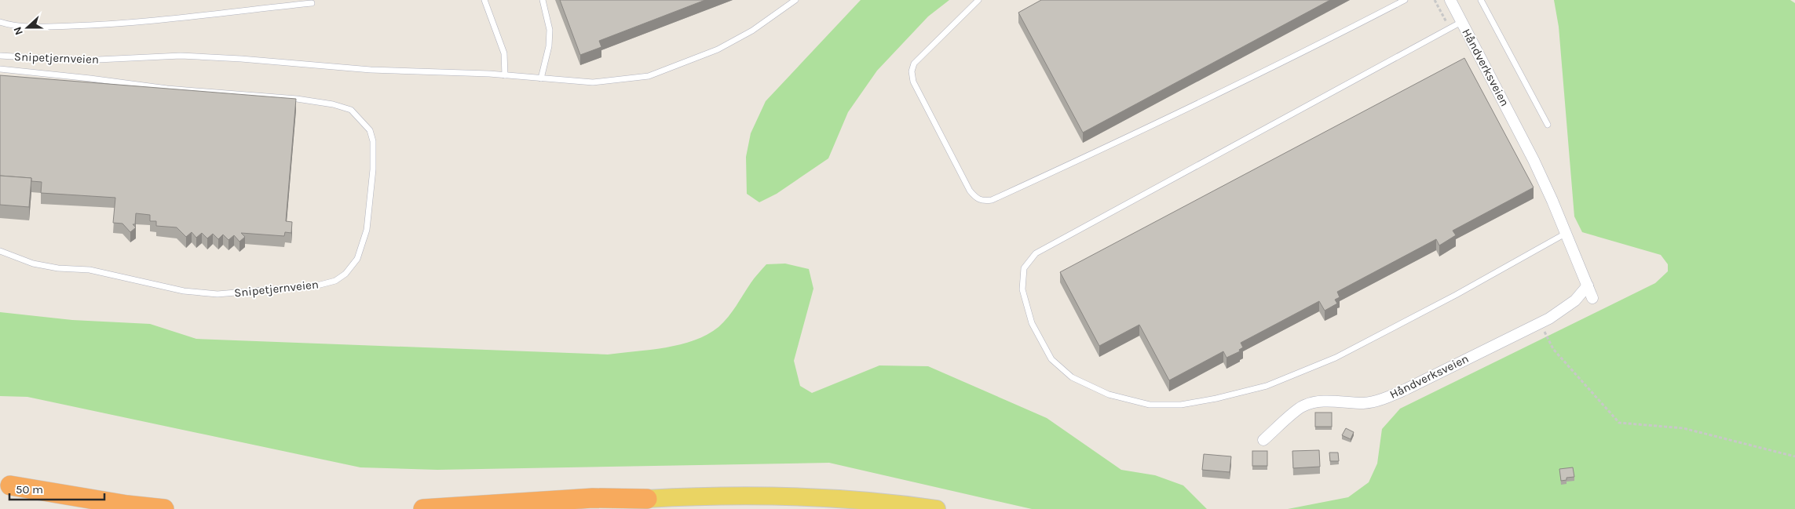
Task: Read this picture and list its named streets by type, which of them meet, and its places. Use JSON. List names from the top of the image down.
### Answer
{
  "streets": {
    "street": ["Håndverksveien"],
    "lane": ["Snipetjernveien"]
  },
  "scale_bar": "50 m",
  "north": "left"
}
